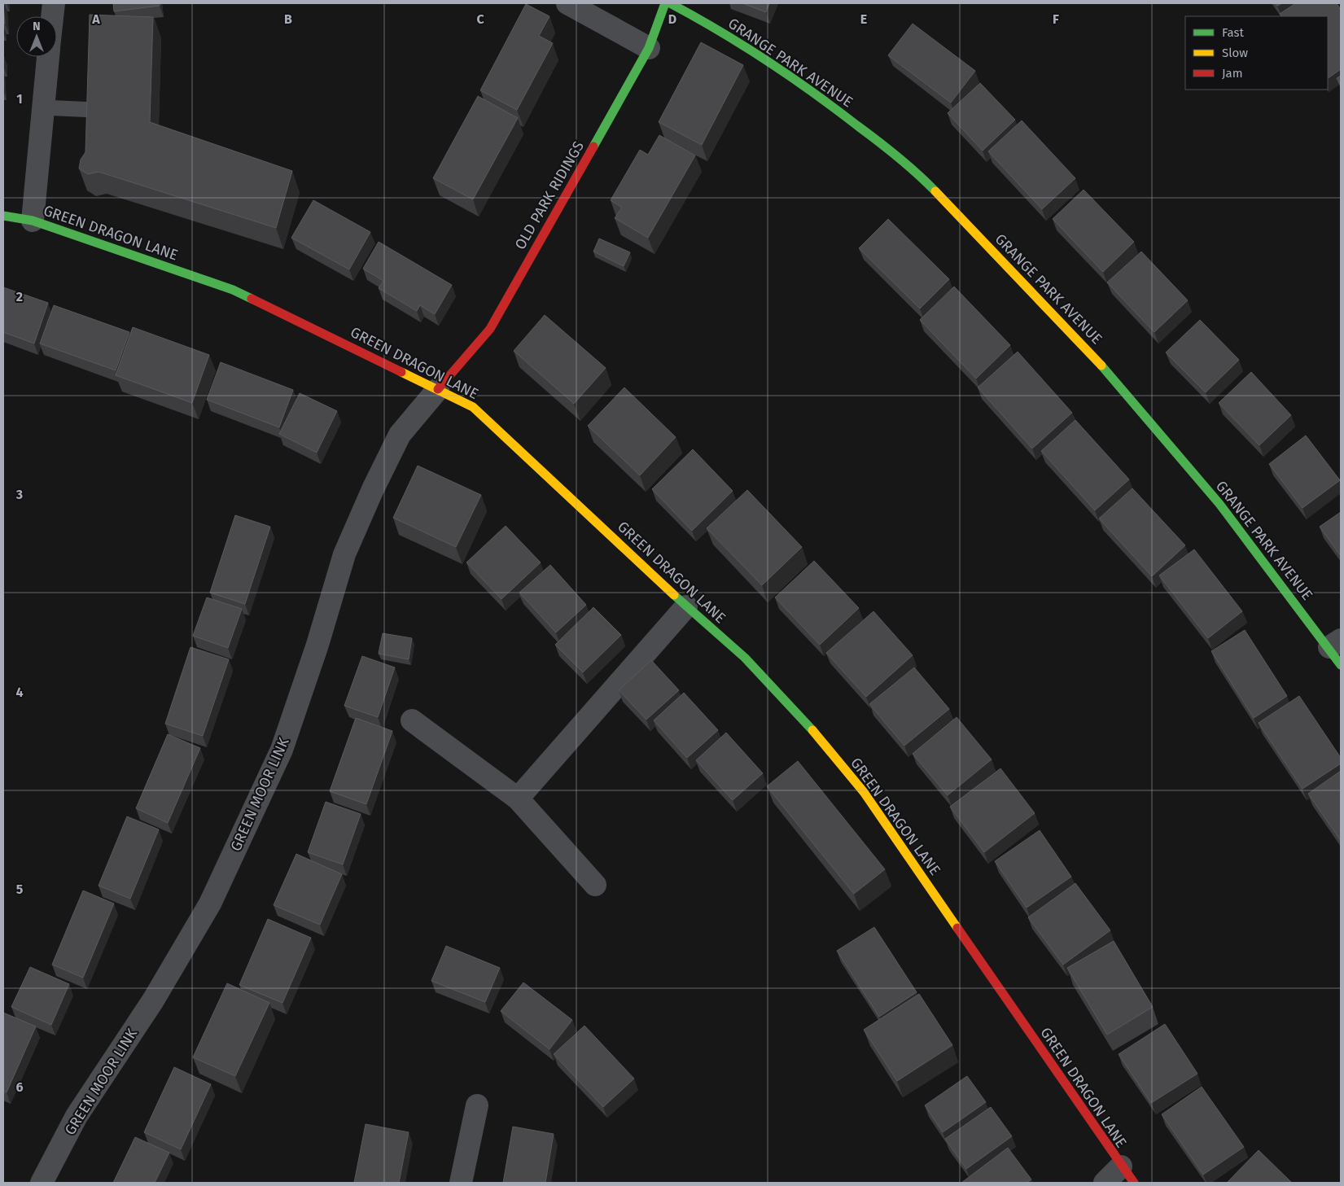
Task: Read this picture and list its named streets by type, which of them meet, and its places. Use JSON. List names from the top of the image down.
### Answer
{
  "streets": {
    "street": [
      "GRANGE PARK AVENUE",
      "OLD PARK RIDINGS",
      "GREEN DRAGON LANE",
      "GREEN MOOR LINK"
    ]
  },
  "crossings": [
    ["OLD PARK RIDINGS", "GREEN DRAGON LANE"],
    ["OLD PARK RIDINGS", "GREEN MOOR LINK"],
    ["GREEN DRAGON LANE", "GREEN MOOR LINK"]
  ],
  "legend": ["Fast", "Slow", "Jam"],
  "north": "top",
  "grid": {
    "columns": [
      "A",
      "B",
      "C",
      "D",
      "E",
      "F"
    ],
    "rows": [
      "1",
      "2",
      "3",
      "4",
      "5",
      "6"
    ]
  }
}
